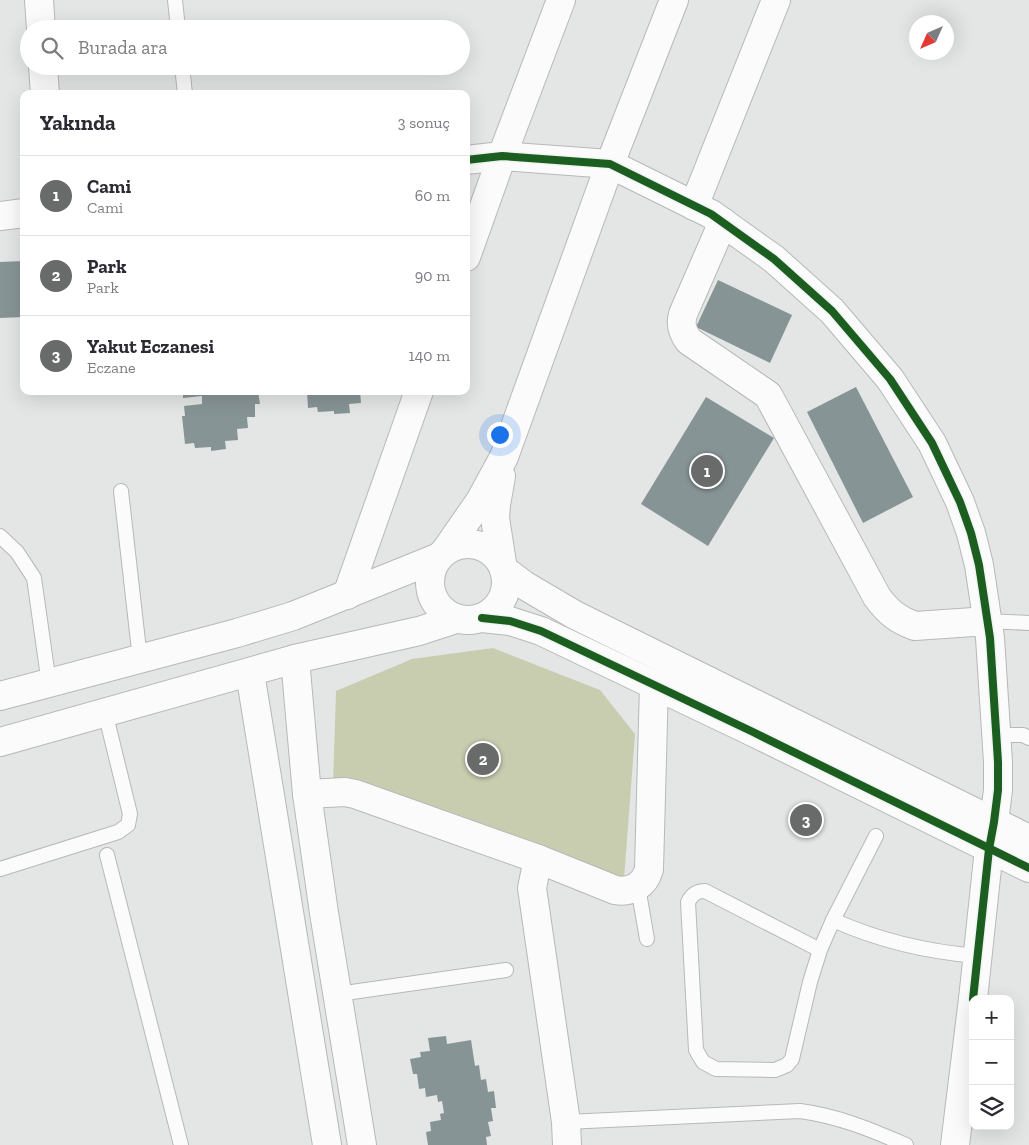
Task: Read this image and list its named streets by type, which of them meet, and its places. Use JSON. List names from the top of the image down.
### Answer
{
  "north": "bottom left",
  "page": {
    "search": "Burada ara",
    "heading": ["Yakında", "3 sonuç"],
    "list": [
      {
        "mark": "1",
        "name": "Cami",
        "note": "Cami",
        "value": "60 m"
      },
      {
        "mark": "2",
        "name": "Park",
        "note": "Park",
        "value": "90 m"
      },
      {
        "mark": "3",
        "name": "Yakut Eczanesi",
        "note": "Eczane",
        "value": "140 m"
      }
    ],
    "pins": ["1", "2", "3"],
    "map_buttons": ["+", "−"]
  }
}
